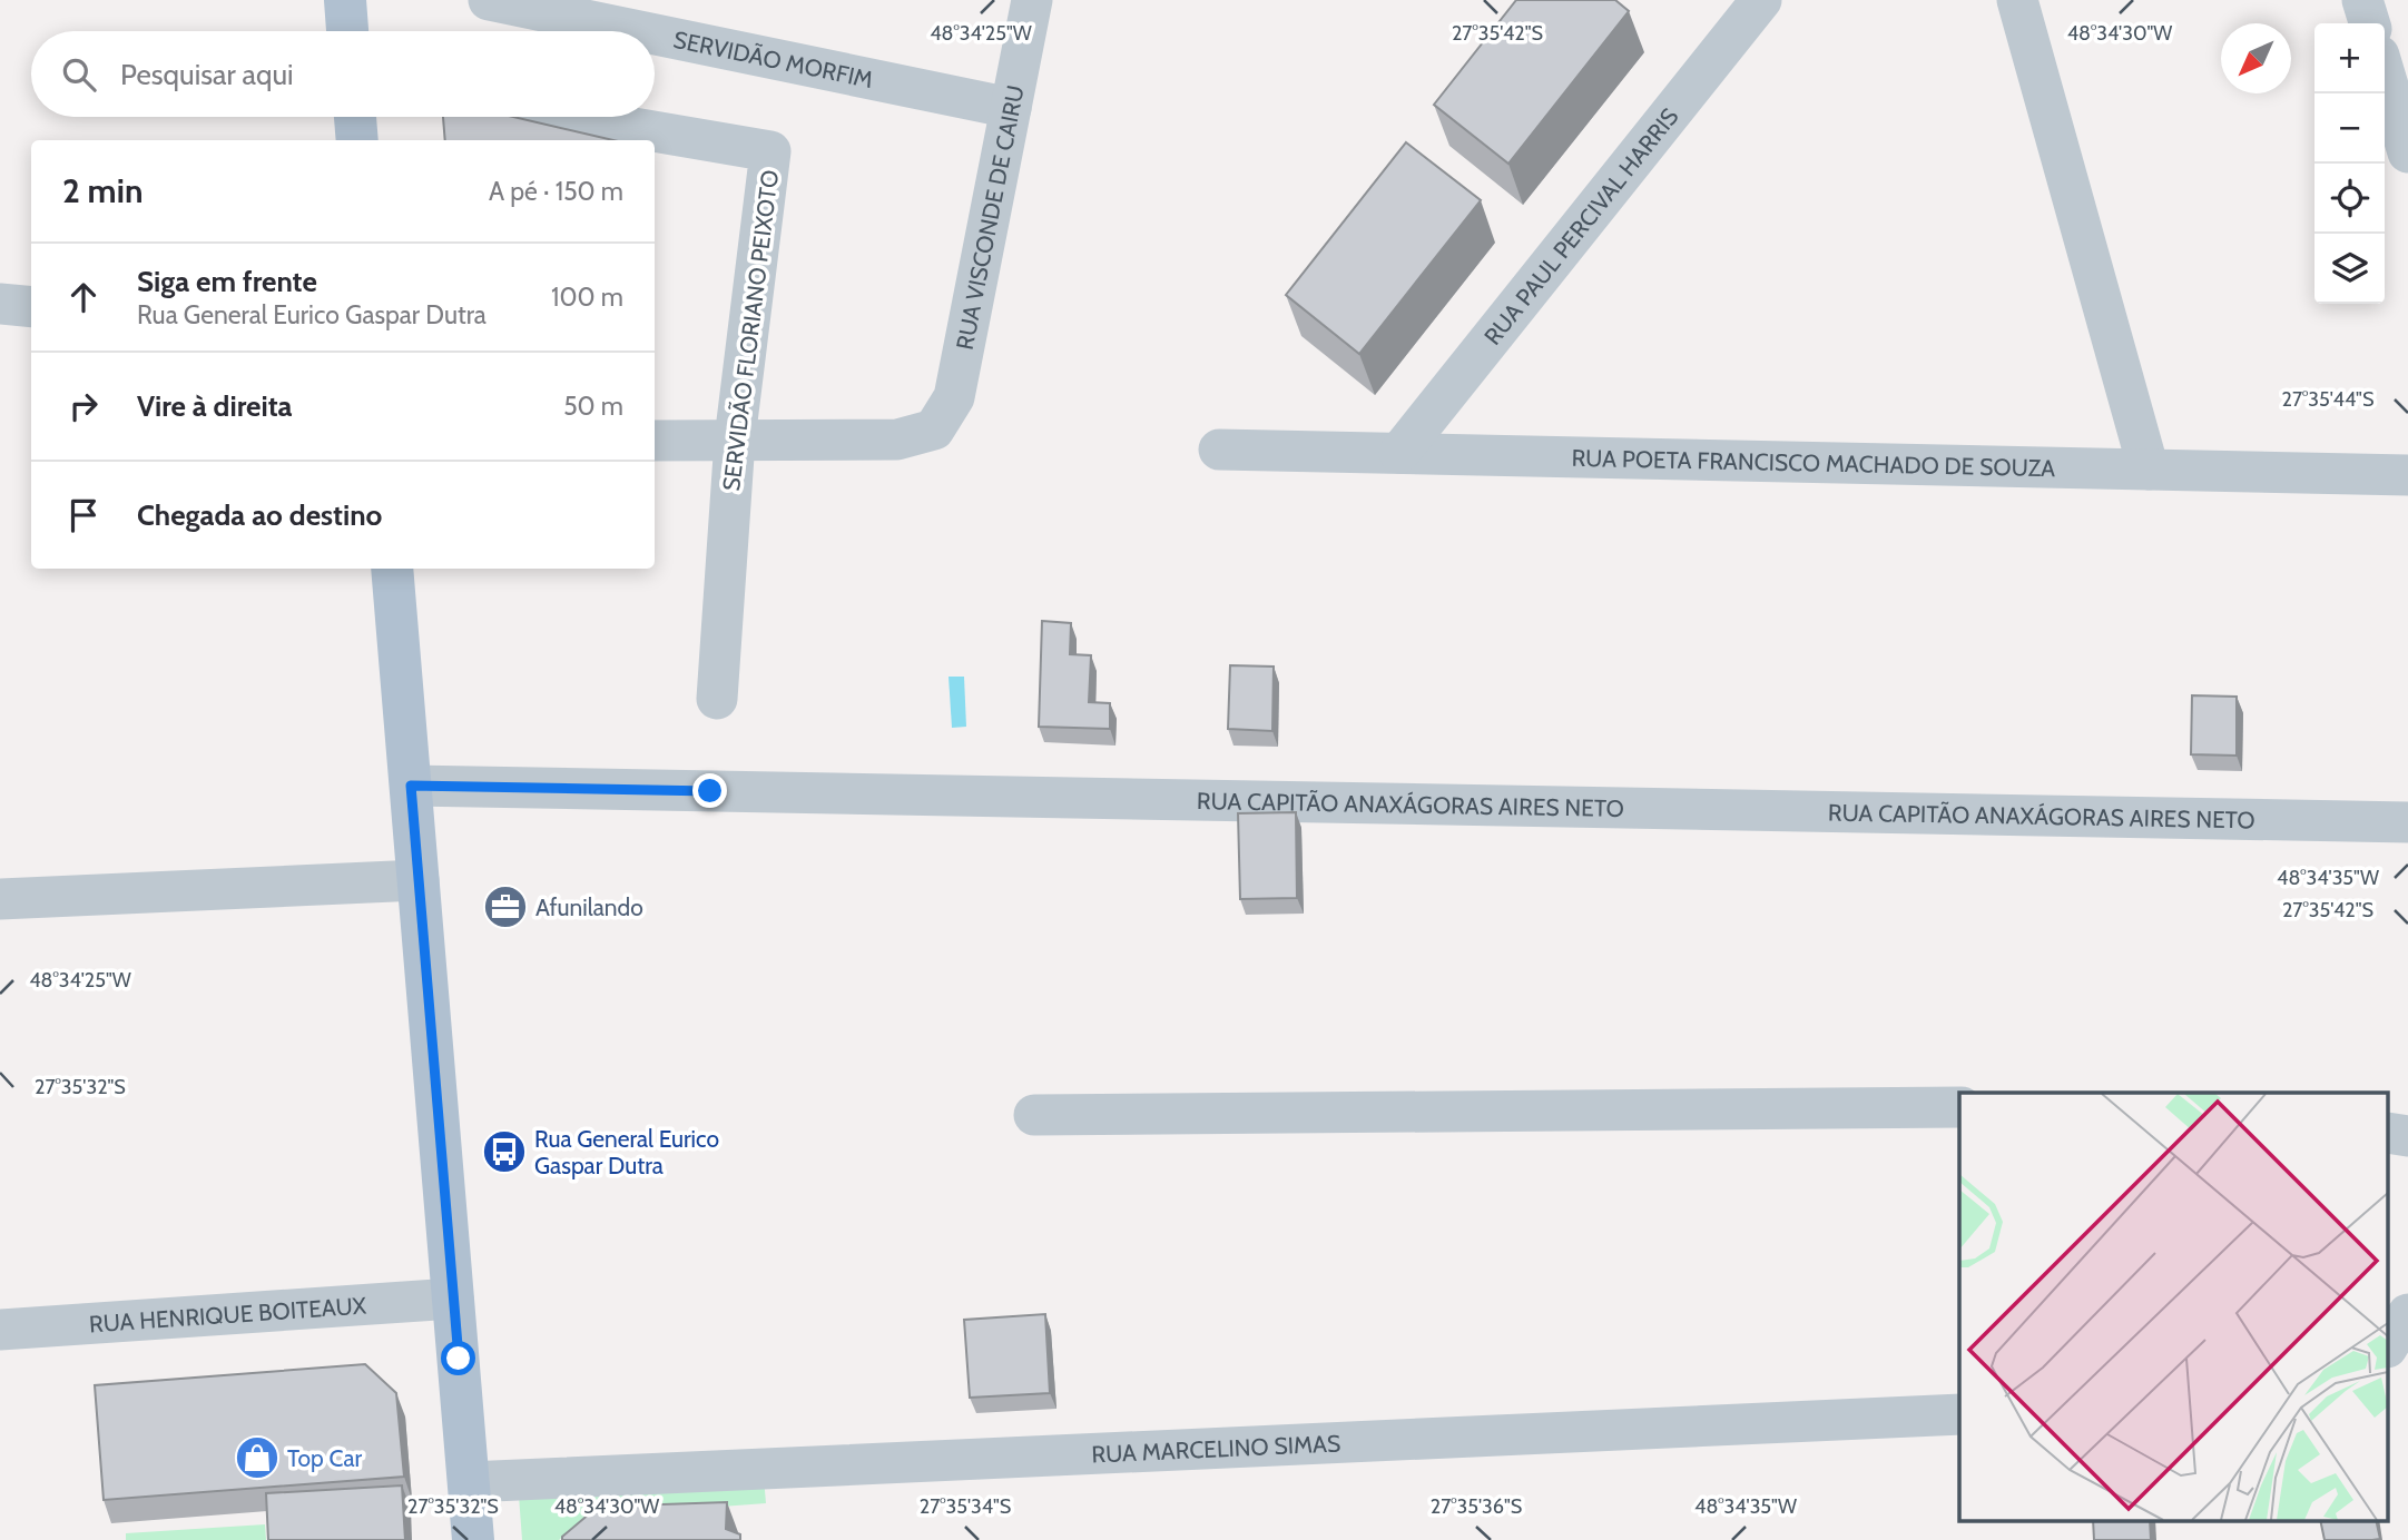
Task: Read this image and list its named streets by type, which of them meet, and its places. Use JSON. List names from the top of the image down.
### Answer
{
  "streets": {
    "street": [
      "SERVIDÃO MORFIM",
      "RUA VISCONDE DE CAIRU",
      "RUA PAUL PERCIVAL HARRIS",
      "SERVIDÃO FLORIANO PEIXOTO",
      "RUA POETA FRANCISCO MACHADO DE SOUZA",
      "RUA CAPITÃO ANAXÁGORAS AIRES NETO",
      "RUA HENRIQUE BOITEAUX",
      "RUA MARCELINO SIMAS"
    ]
  },
  "crossings": [
    ["SERVIDÃO MORFIM", "RUA VISCONDE DE CAIRU"],
    ["RUA VISCONDE DE CAIRU", "SERVIDÃO FLORIANO PEIXOTO"],
    ["RUA PAUL PERCIVAL HARRIS", "RUA POETA FRANCISCO MACHADO DE SOUZA"]
  ],
  "places": {
    "office": ["Afunilando"],
    "bus stop": ["Rua General Eurico Gaspar Dutra"],
    "shop": ["Top Car"]
  },
  "north": "bottom left",
  "page": {
    "map_buttons": ["+", "−"],
    "search": "Pesquisar aqui",
    "heading": ["2 min", "A pé · 150 m"],
    "list": [
      ["Siga em frente", "Rua General Eurico Gaspar Dutra", "100 m"],
      ["Vire à direita", "50 m"],
      "Chegada ao destino"
    ]
  },
  "coordinates": [
    "48°34'25\"W",
    "27°35'42\"S",
    "48°34'30\"W",
    "27°35'44\"S",
    "48°34'35\"W",
    "27°35'32\"S",
    "27°35'34\"S",
    "27°35'36\"S"
  ]
}
